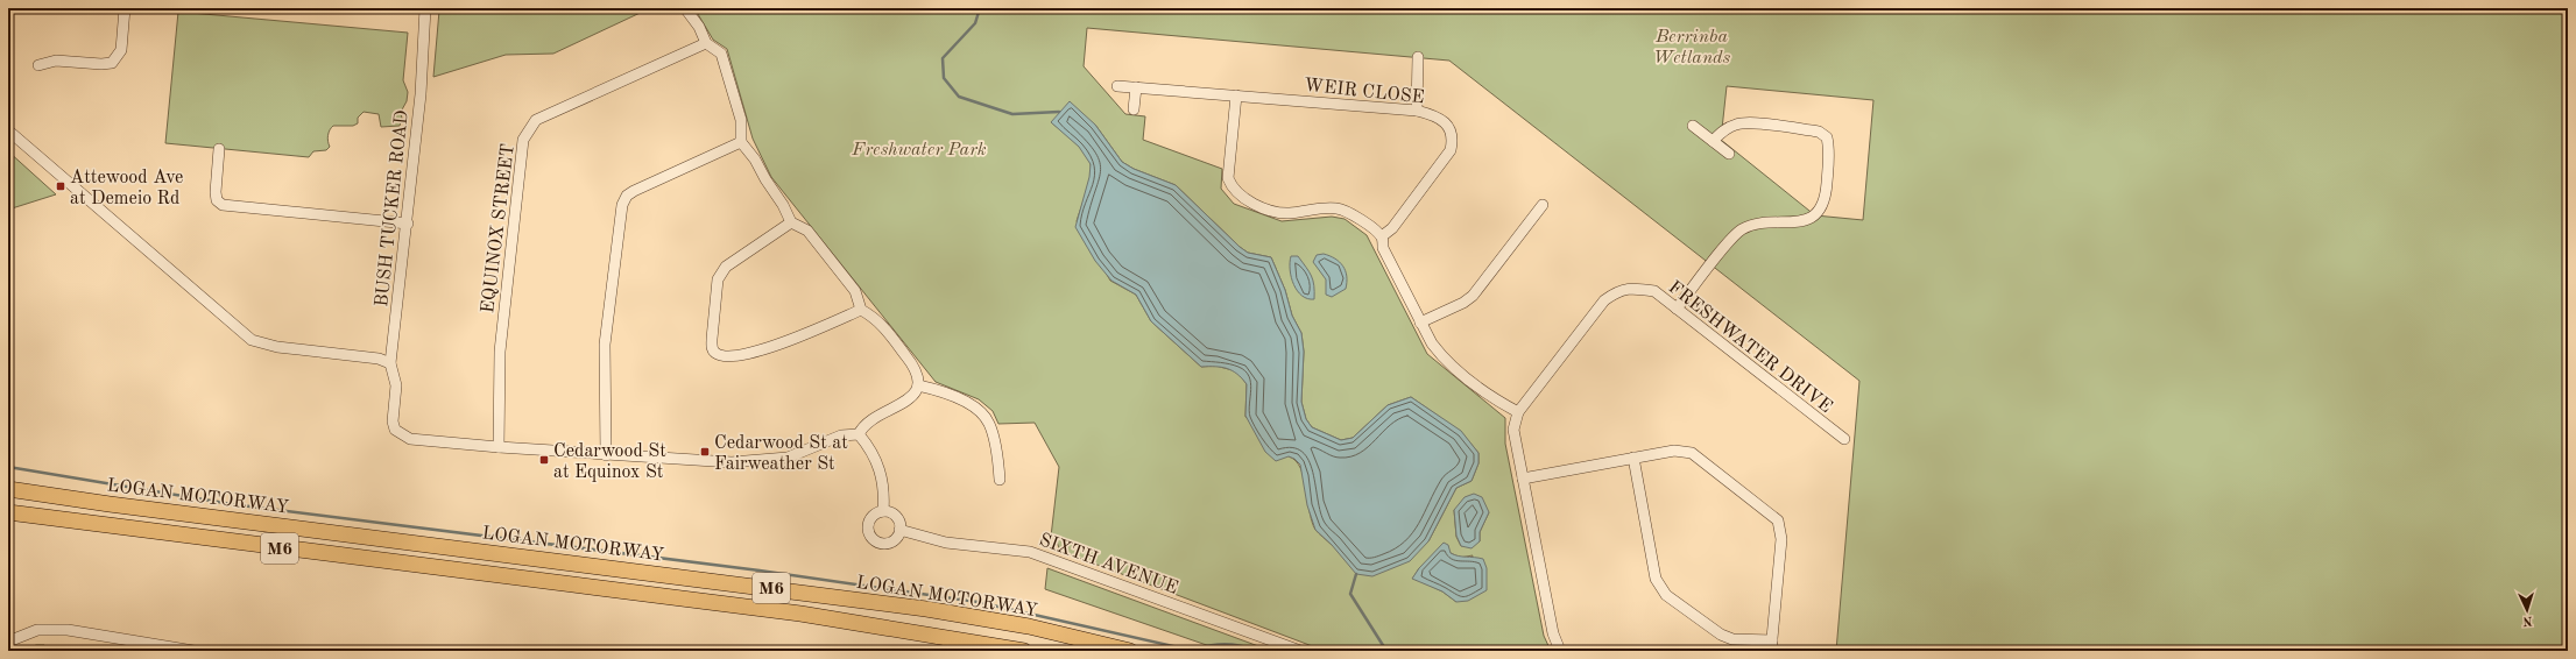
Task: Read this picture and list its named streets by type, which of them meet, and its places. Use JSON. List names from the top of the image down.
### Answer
{
  "streets": {
    "highway": ["LOGAN MOTORWAY", "M6"],
    "street": [
      "WEIR CLOSE",
      "BUSH TUCKER ROAD",
      "EQUINOX STREET",
      "FRESHWATER DRIVE",
      "SIXTH AVENUE"
    ]
  },
  "crossings": [
    ["BUSH TUCKER ROAD", "EQUINOX STREET"]
  ],
  "parks": ["Berrinba Wetlands", "Freshwater Park"],
  "places": {
    "transit": ["Attewood Ave at Demeio Rd", "Cedarwood St at Fairweather St", "Cedarwood St at Equinox St"]
  },
  "north": "bottom"
}
